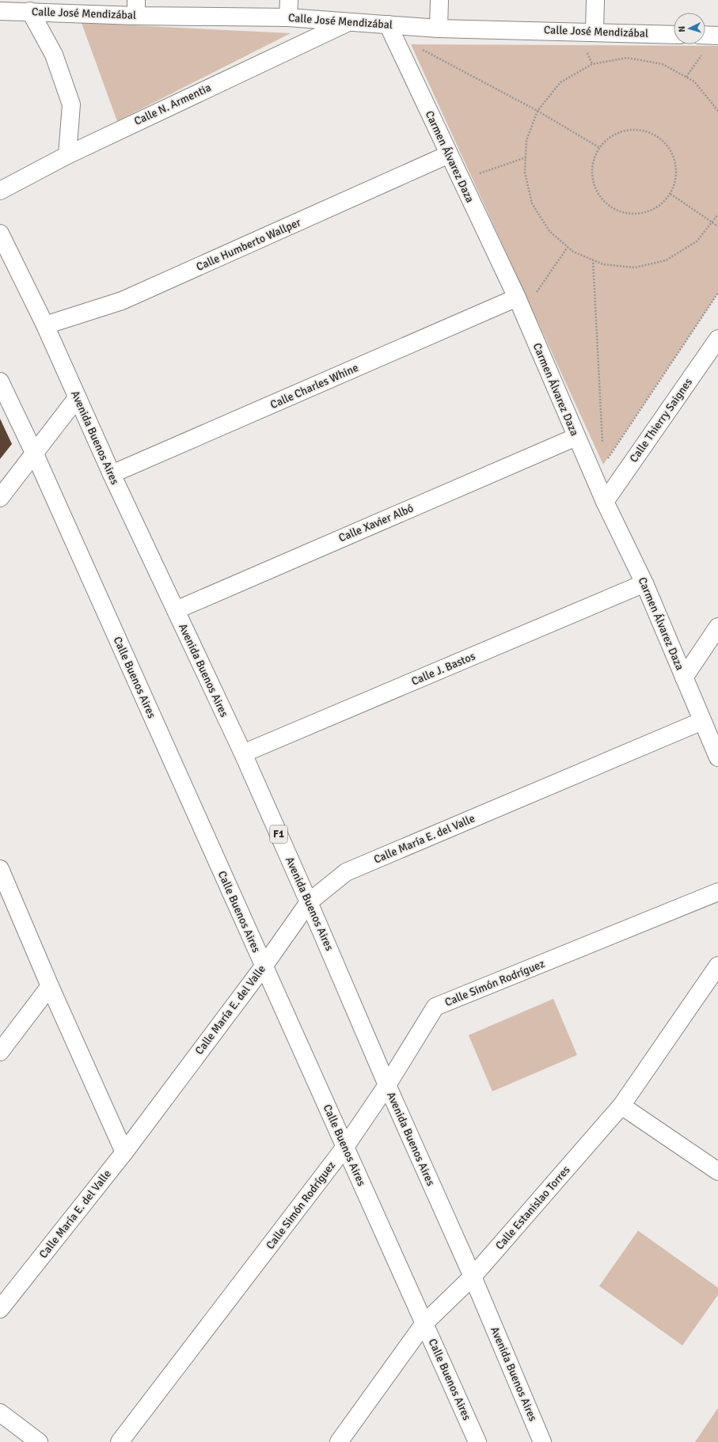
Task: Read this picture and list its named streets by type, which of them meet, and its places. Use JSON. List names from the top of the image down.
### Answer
{
  "streets": {
    "main road": [
      "Calle José Mendizábal",
      "Calle N. Armentia",
      "Carmen Álvarez Daza",
      "Calle Humberto Wallper",
      "Calle Charles Whine",
      "Calle Thierry Saignes",
      "Avenida Buenos Aires",
      "Calle Xavier Albó",
      "Calle J. Bastos",
      "Calle Buenos Aires",
      "F1",
      "Calle María E. del Valle",
      "Calle Simón Rodríguez",
      "Calle Estanislao Torres"
    ]
  },
  "crossings": [
    ["Calle José Mendizábal", "Calle N. Armentia"],
    ["Calle José Mendizábal", "Carmen Álvarez Daza"],
    ["Carmen Álvarez Daza", "Calle Humberto Wallper"],
    ["Carmen Álvarez Daza", "Calle Charles Whine"],
    ["Carmen Álvarez Daza", "Calle Thierry Saignes"],
    ["Carmen Álvarez Daza", "Calle Xavier Albó"],
    ["Carmen Álvarez Daza", "Calle J. Bastos"],
    ["Carmen Álvarez Daza", "Calle María E. del Valle"],
    ["Calle Humberto Wallper", "Avenida Buenos Aires"],
    ["Calle Charles Whine", "Avenida Buenos Aires"],
    ["Avenida Buenos Aires", "Calle Xavier Albó"],
    ["Avenida Buenos Aires", "Calle J. Bastos"],
    ["Avenida Buenos Aires", "Calle María E. del Valle"],
    ["Avenida Buenos Aires", "Calle Simón Rodríguez"],
    ["Avenida Buenos Aires", "Calle Estanislao Torres"],
    ["Calle Buenos Aires", "Calle María E. del Valle"],
    ["Calle Buenos Aires", "Calle Simón Rodríguez"],
    ["Calle Buenos Aires", "Calle Estanislao Torres"]
  ],
  "north": "left"
}
